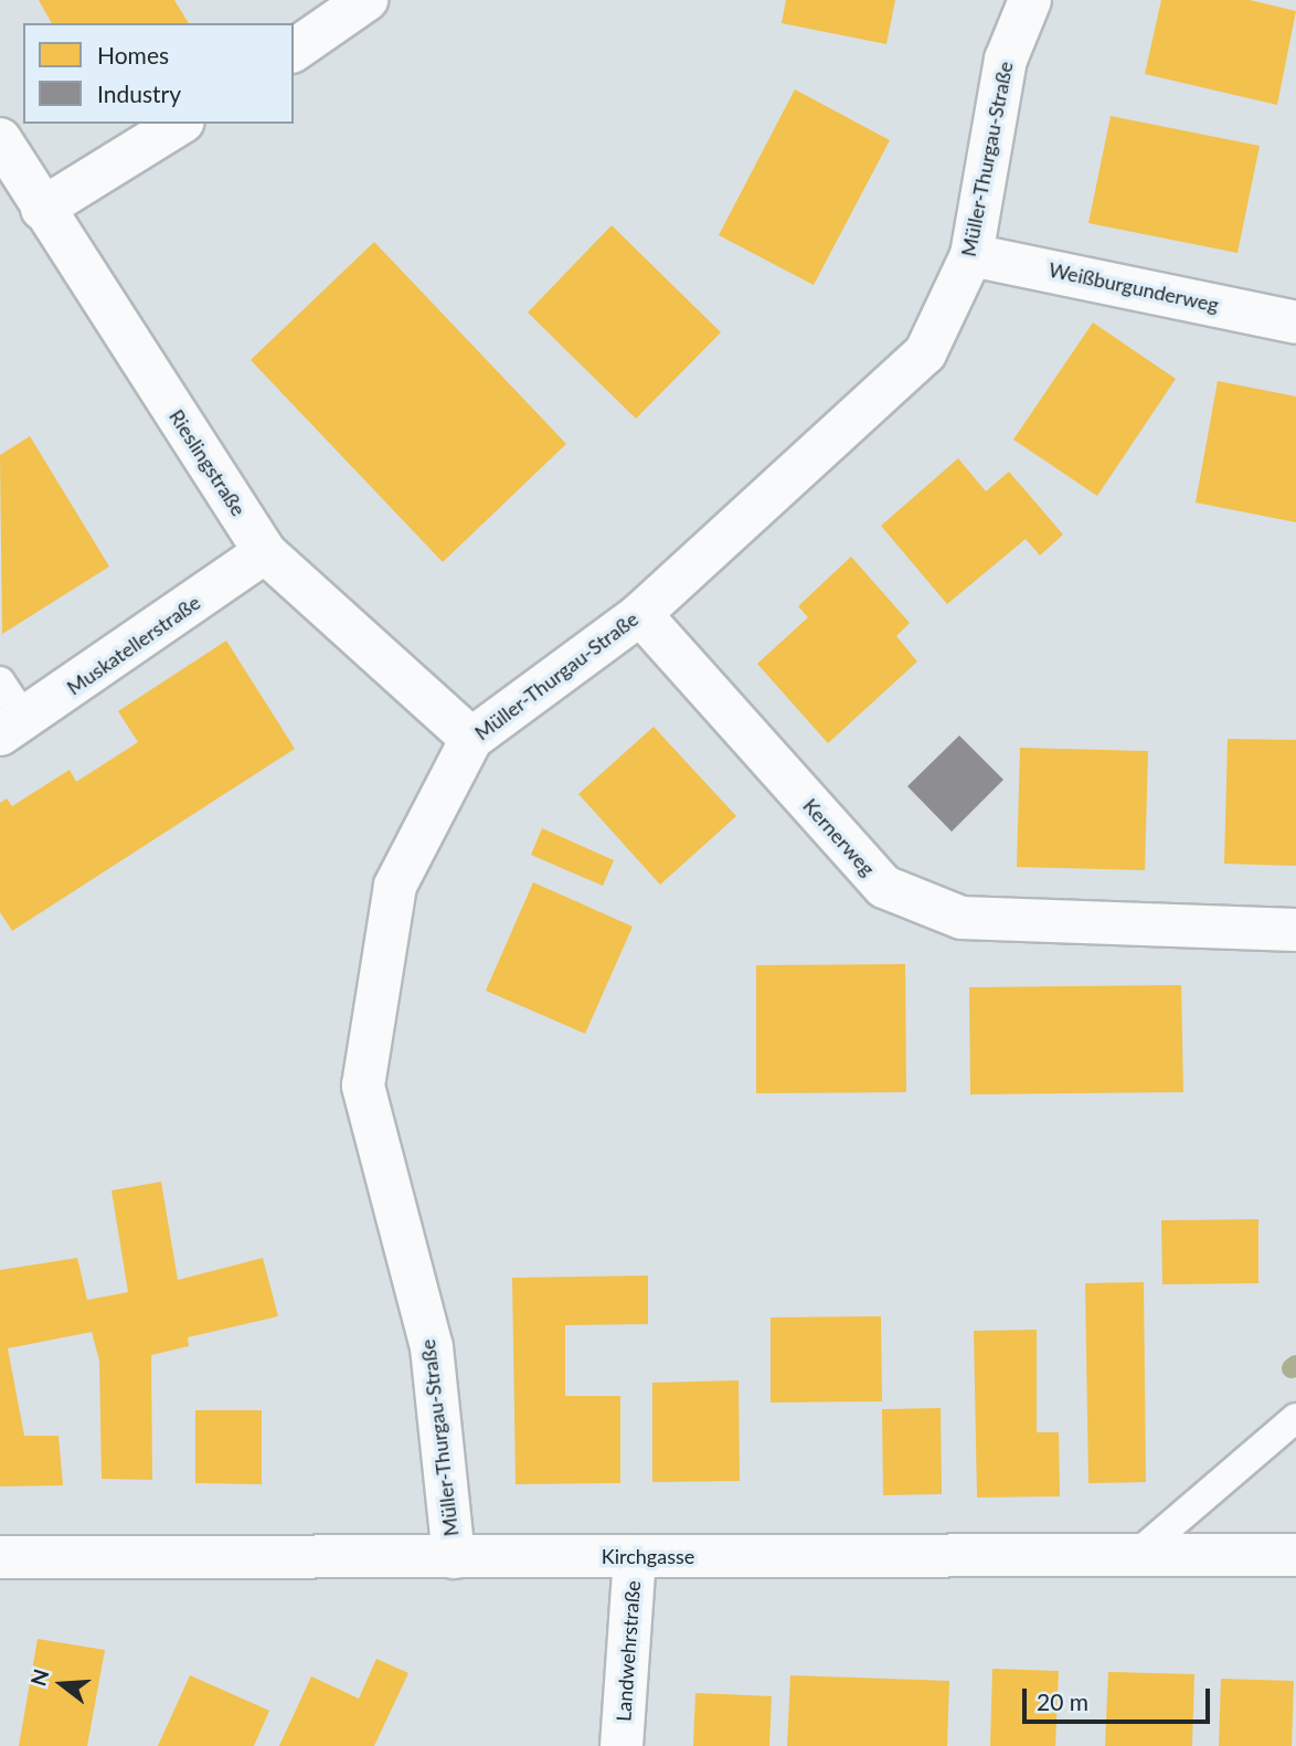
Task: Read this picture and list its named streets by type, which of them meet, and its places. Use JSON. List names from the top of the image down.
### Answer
{
  "streets": {
    "street": [
      "Müller-Thurgau-Straße",
      "Weißburgunderweg",
      "Rieslingstraße",
      "Muskatellerstraße",
      "Kernerweg",
      "Kirchgasse",
      "Landwehrstraße"
    ]
  },
  "crossings": [
    ["Müller-Thurgau-Straße", "Weißburgunderweg"],
    ["Müller-Thurgau-Straße", "Rieslingstraße"],
    ["Müller-Thurgau-Straße", "Kernerweg"],
    ["Müller-Thurgau-Straße", "Kirchgasse"],
    ["Rieslingstraße", "Muskatellerstraße"],
    ["Kirchgasse", "Landwehrstraße"]
  ],
  "legend": ["Homes", "Industry"],
  "scale_bar": "20 m",
  "north": "left"
}
